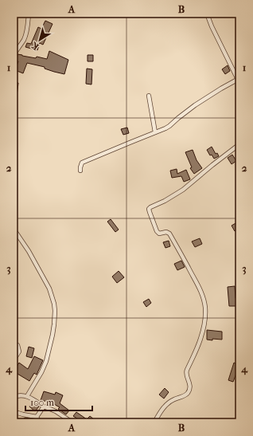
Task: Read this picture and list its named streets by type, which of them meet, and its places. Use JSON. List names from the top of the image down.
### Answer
{
  "scale_bar": "100 m",
  "north": "bottom left",
  "grid": {
    "columns": ["A", "B"],
    "rows": [
      "1",
      "2",
      "3",
      "4"
    ]
  }
}
